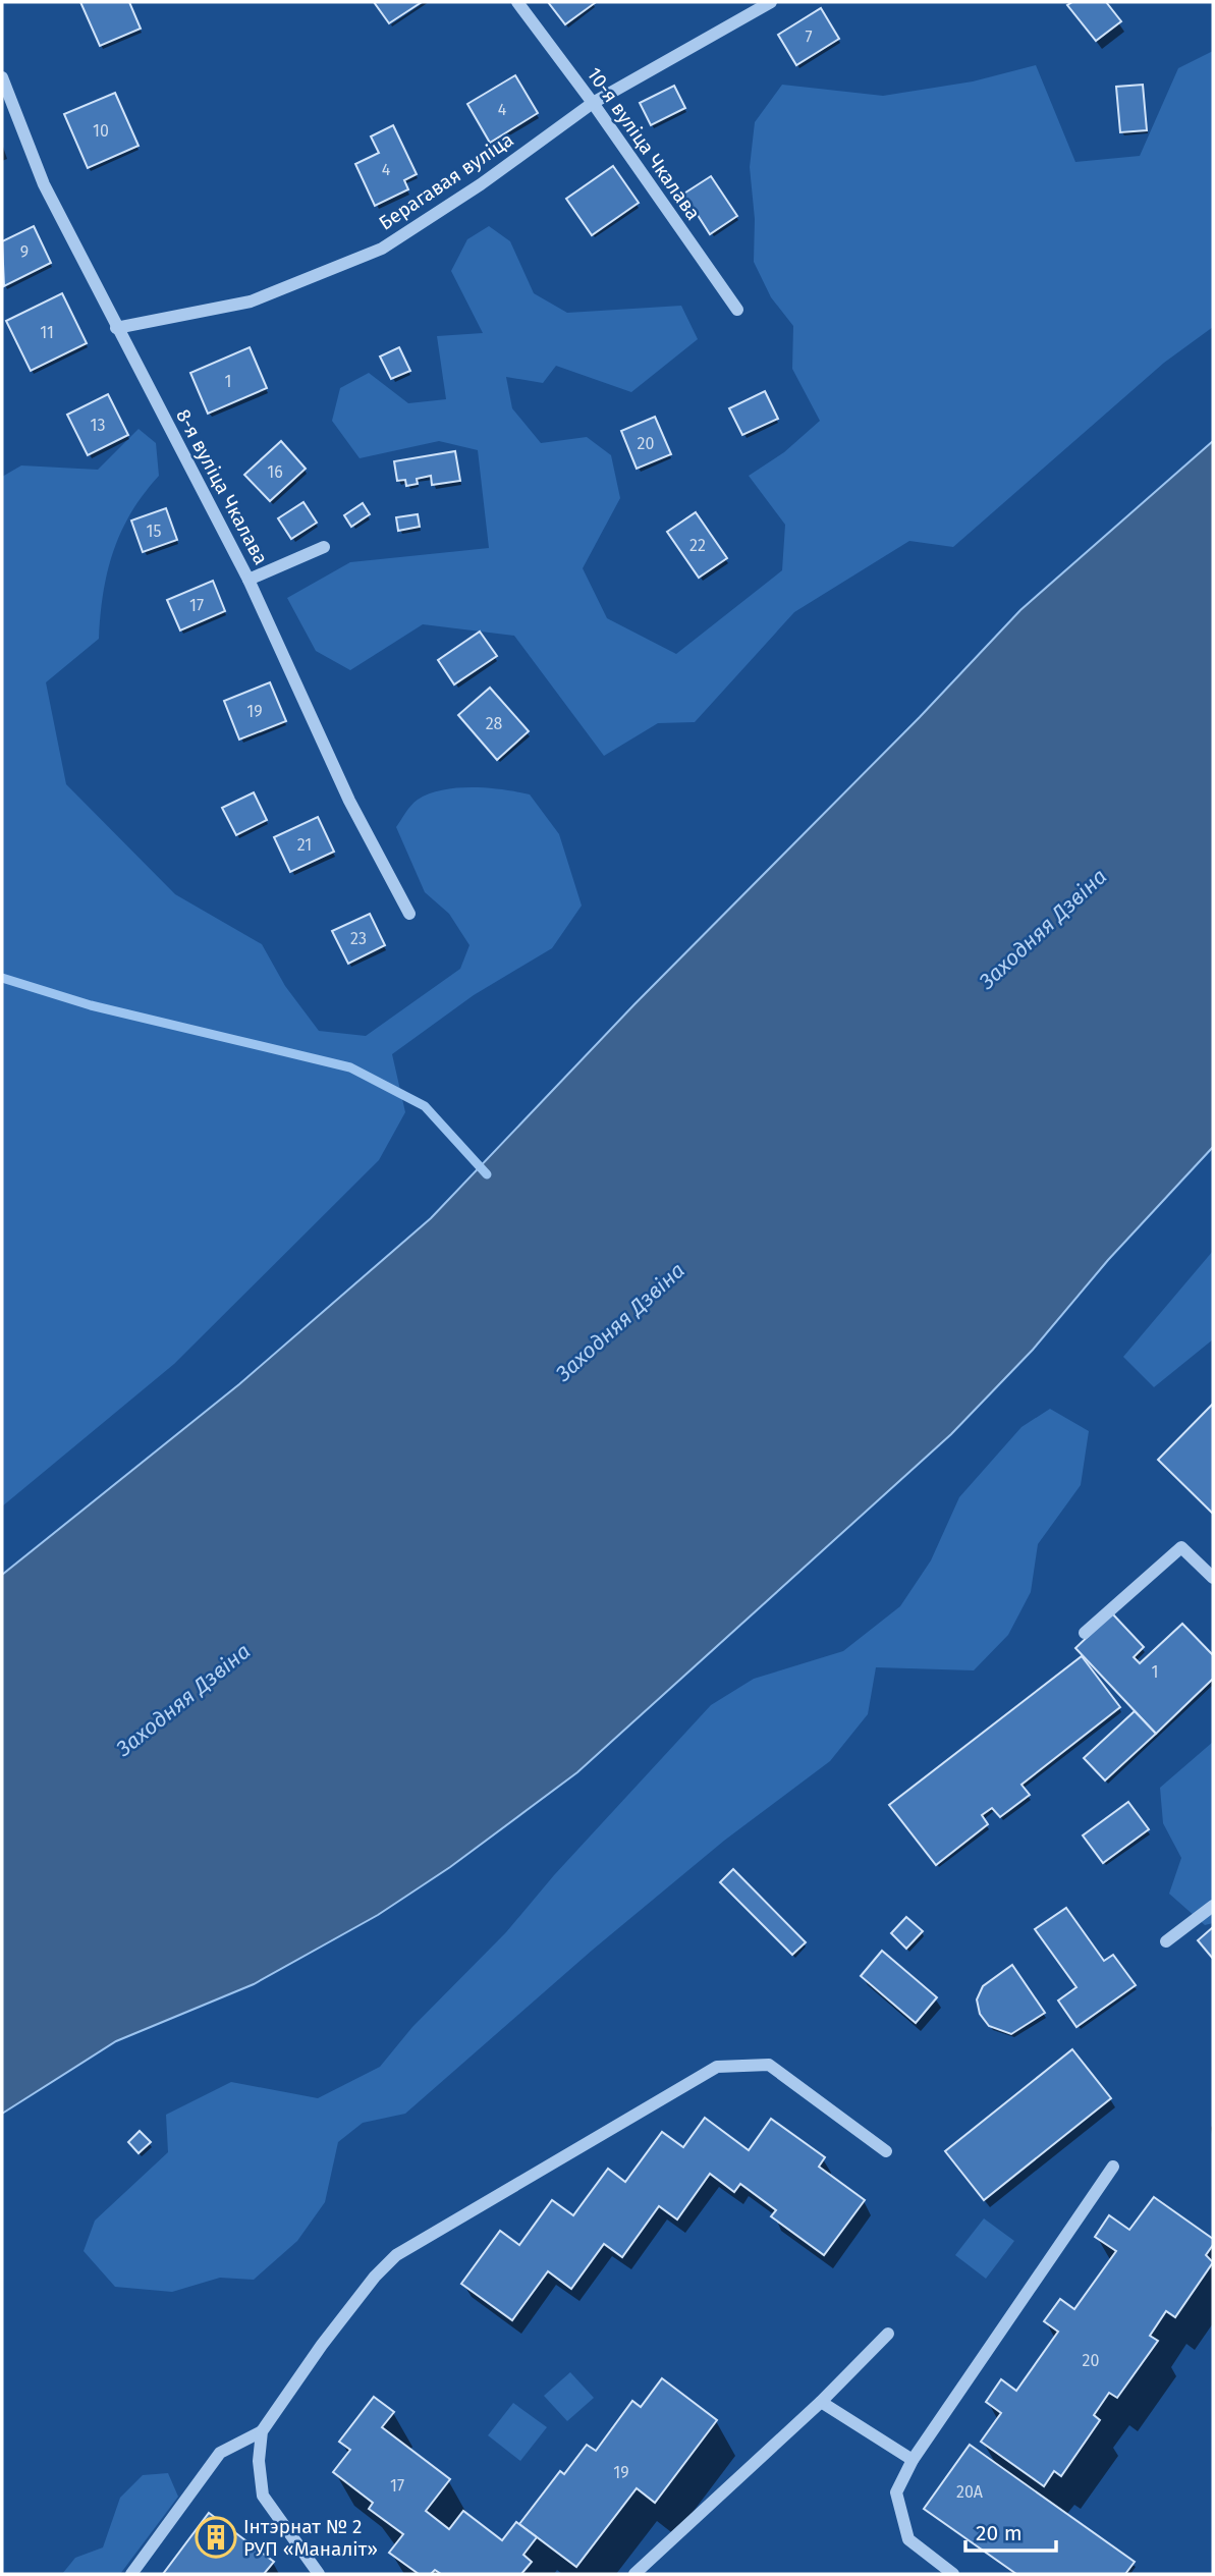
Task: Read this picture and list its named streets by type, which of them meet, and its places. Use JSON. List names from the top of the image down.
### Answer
{
  "streets": {
    "street": ["10-я вуліца Чкалава", "Берагавая вуліца", "8-я вуліца Чкалава"]
  },
  "crossings": [
    ["10-я вуліца Чкалава", "Берагавая вуліца"],
    ["Берагавая вуліца", "8-я вуліца Чкалава"]
  ],
  "water": ["Заходняя Дзвіна"],
  "places": {
    "building": ["Інтэрнат № 2 РУП «Маналіт»"]
  },
  "house_numbers": [
    "7",
    "4",
    "10",
    "4",
    "9",
    "11",
    "1",
    "13",
    "20",
    "16",
    "15",
    "22",
    "17",
    "19",
    "28",
    "21",
    "23",
    "1",
    "20",
    "19",
    "17",
    "20А"
  ],
  "scale_bar": "20 m"
}
